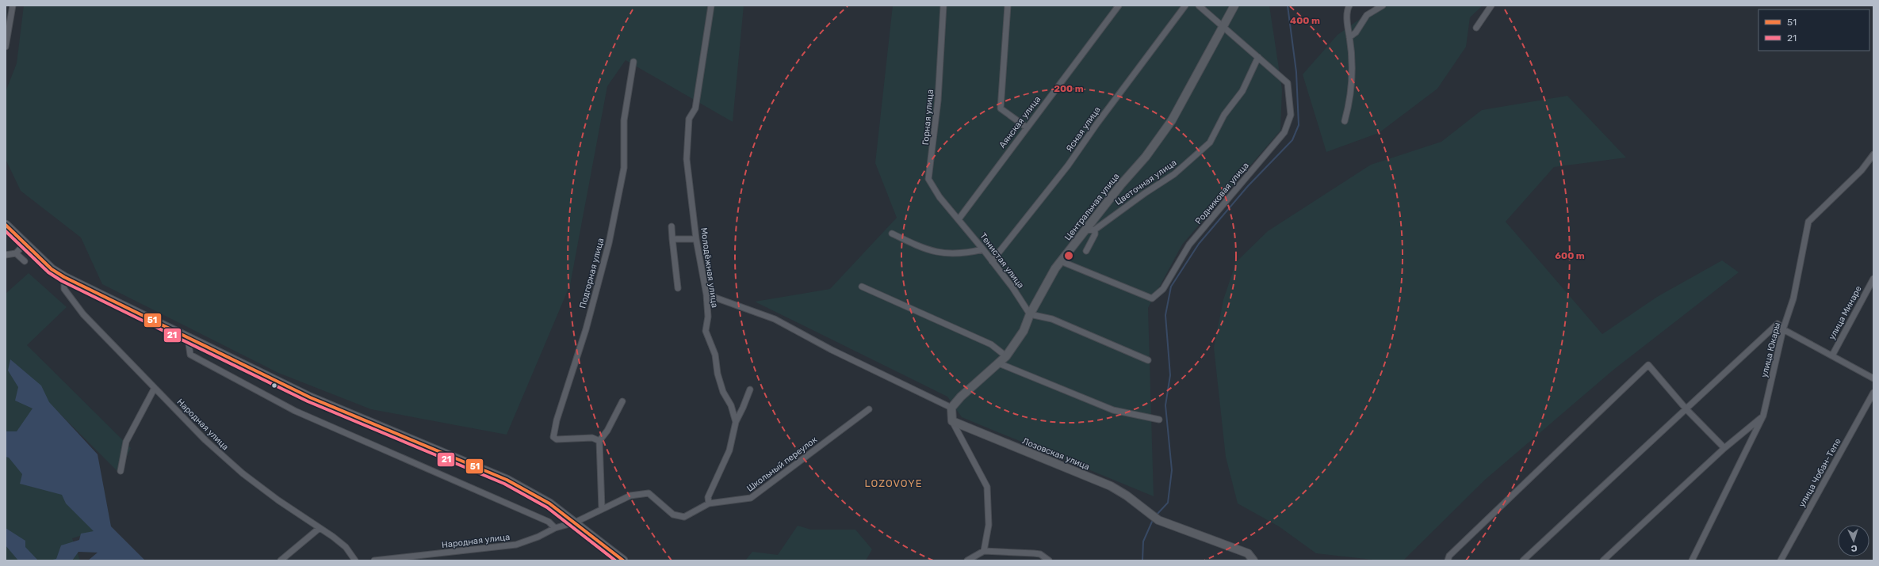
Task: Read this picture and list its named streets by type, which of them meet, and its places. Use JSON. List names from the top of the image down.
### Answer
{
  "streets": {
    "main road": ["Центральная улица", "Лозовская улица"],
    "street": [
      "Горная улица",
      "Аянская улица",
      "Ясная улица",
      "Цветочная улица",
      "Родниковая улица",
      "Тенистая улица",
      "Молодёжная улица",
      "Подгорная улица",
      "улица Минаре",
      "улица Юкары",
      "Народная улица",
      "Школьный переулок",
      "улица Чобан-Тепе"
    ]
  },
  "crossings": [
    ["Горная улица", "Аянская улица"],
    ["Горная улица", "Тенистая улица"],
    ["Аянская улица", "Тенистая улица"],
    ["Ясная улица", "Тенистая улица"],
    ["Цветочная улица", "Родниковая улица"],
    ["Родниковая улица", "Центральная улица"],
    ["Центральная улица", "Тенистая улица"],
    ["Молодёжная улица", "Школьный переулок"],
    ["Народная улица", "Школьный переулок"]
  ],
  "districts": ["LOZOVOYE"],
  "lines": ["transit line 51", "transit line 21"],
  "legend": ["51", "21"],
  "north": "bottom",
  "rings": ["400 m", "200 m", "600 m"]
}
